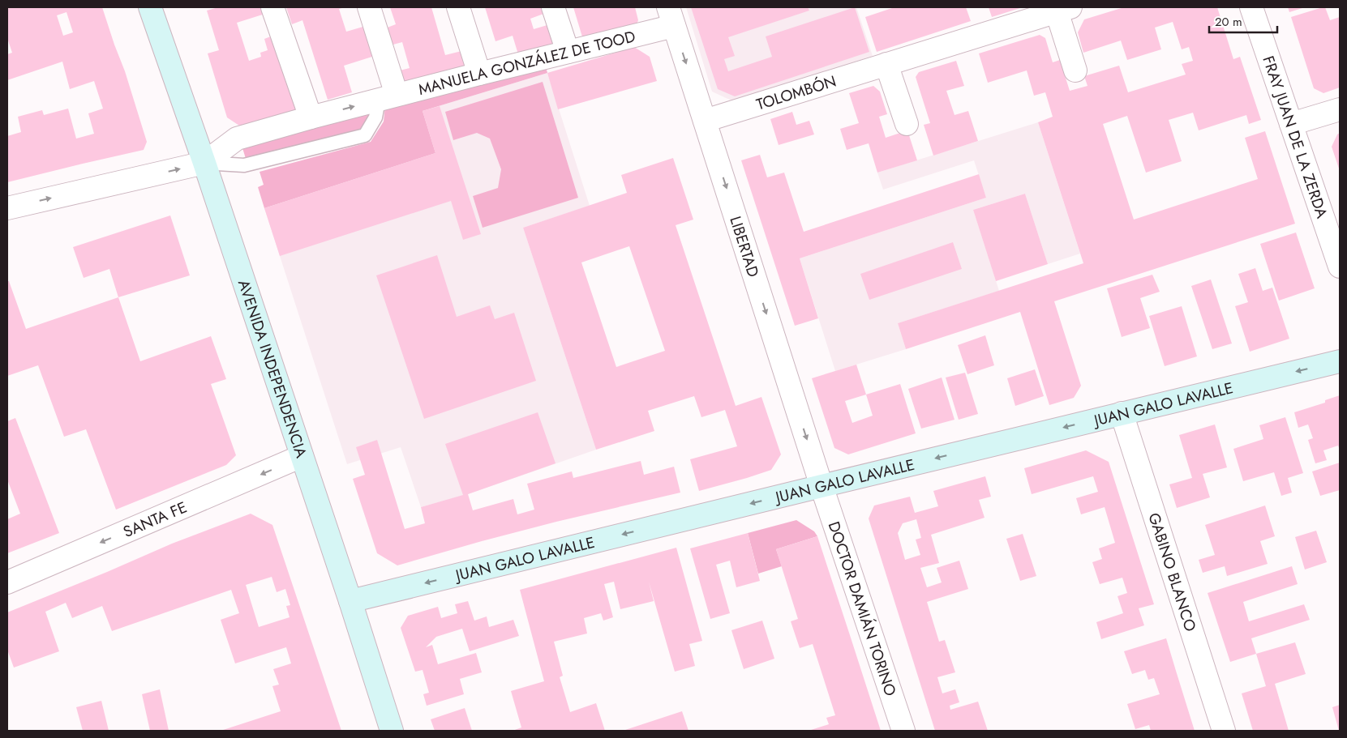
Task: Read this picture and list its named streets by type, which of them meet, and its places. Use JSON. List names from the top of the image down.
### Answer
{
  "streets": {
    "street": [
      "MANUELA GONZÁLEZ DE TOOD",
      "TOLOMBÓN",
      "FRAY JUAN DE LA ZERDA",
      "LIBERTAD",
      "AVENIDA INDEPENDENCIA",
      "JUAN GALO LAVALLE",
      "SANTA FE",
      "GABINO BLANCO",
      "DOCTOR DAMIÁN TORINO"
    ]
  },
  "crossings": [
    ["MANUELA GONZÁLEZ DE TOOD", "LIBERTAD"],
    ["MANUELA GONZÁLEZ DE TOOD", "AVENIDA INDEPENDENCIA"],
    ["TOLOMBÓN", "LIBERTAD"],
    ["LIBERTAD", "JUAN GALO LAVALLE"],
    ["LIBERTAD", "DOCTOR DAMIÁN TORINO"],
    ["AVENIDA INDEPENDENCIA", "JUAN GALO LAVALLE"],
    ["AVENIDA INDEPENDENCIA", "SANTA FE"],
    ["JUAN GALO LAVALLE", "GABINO BLANCO"],
    ["JUAN GALO LAVALLE", "DOCTOR DAMIÁN TORINO"]
  ],
  "one_way": ["LIBERTAD", "JUAN GALO LAVALLE", "SANTA FE"],
  "scale_bar": "20 m"
}
